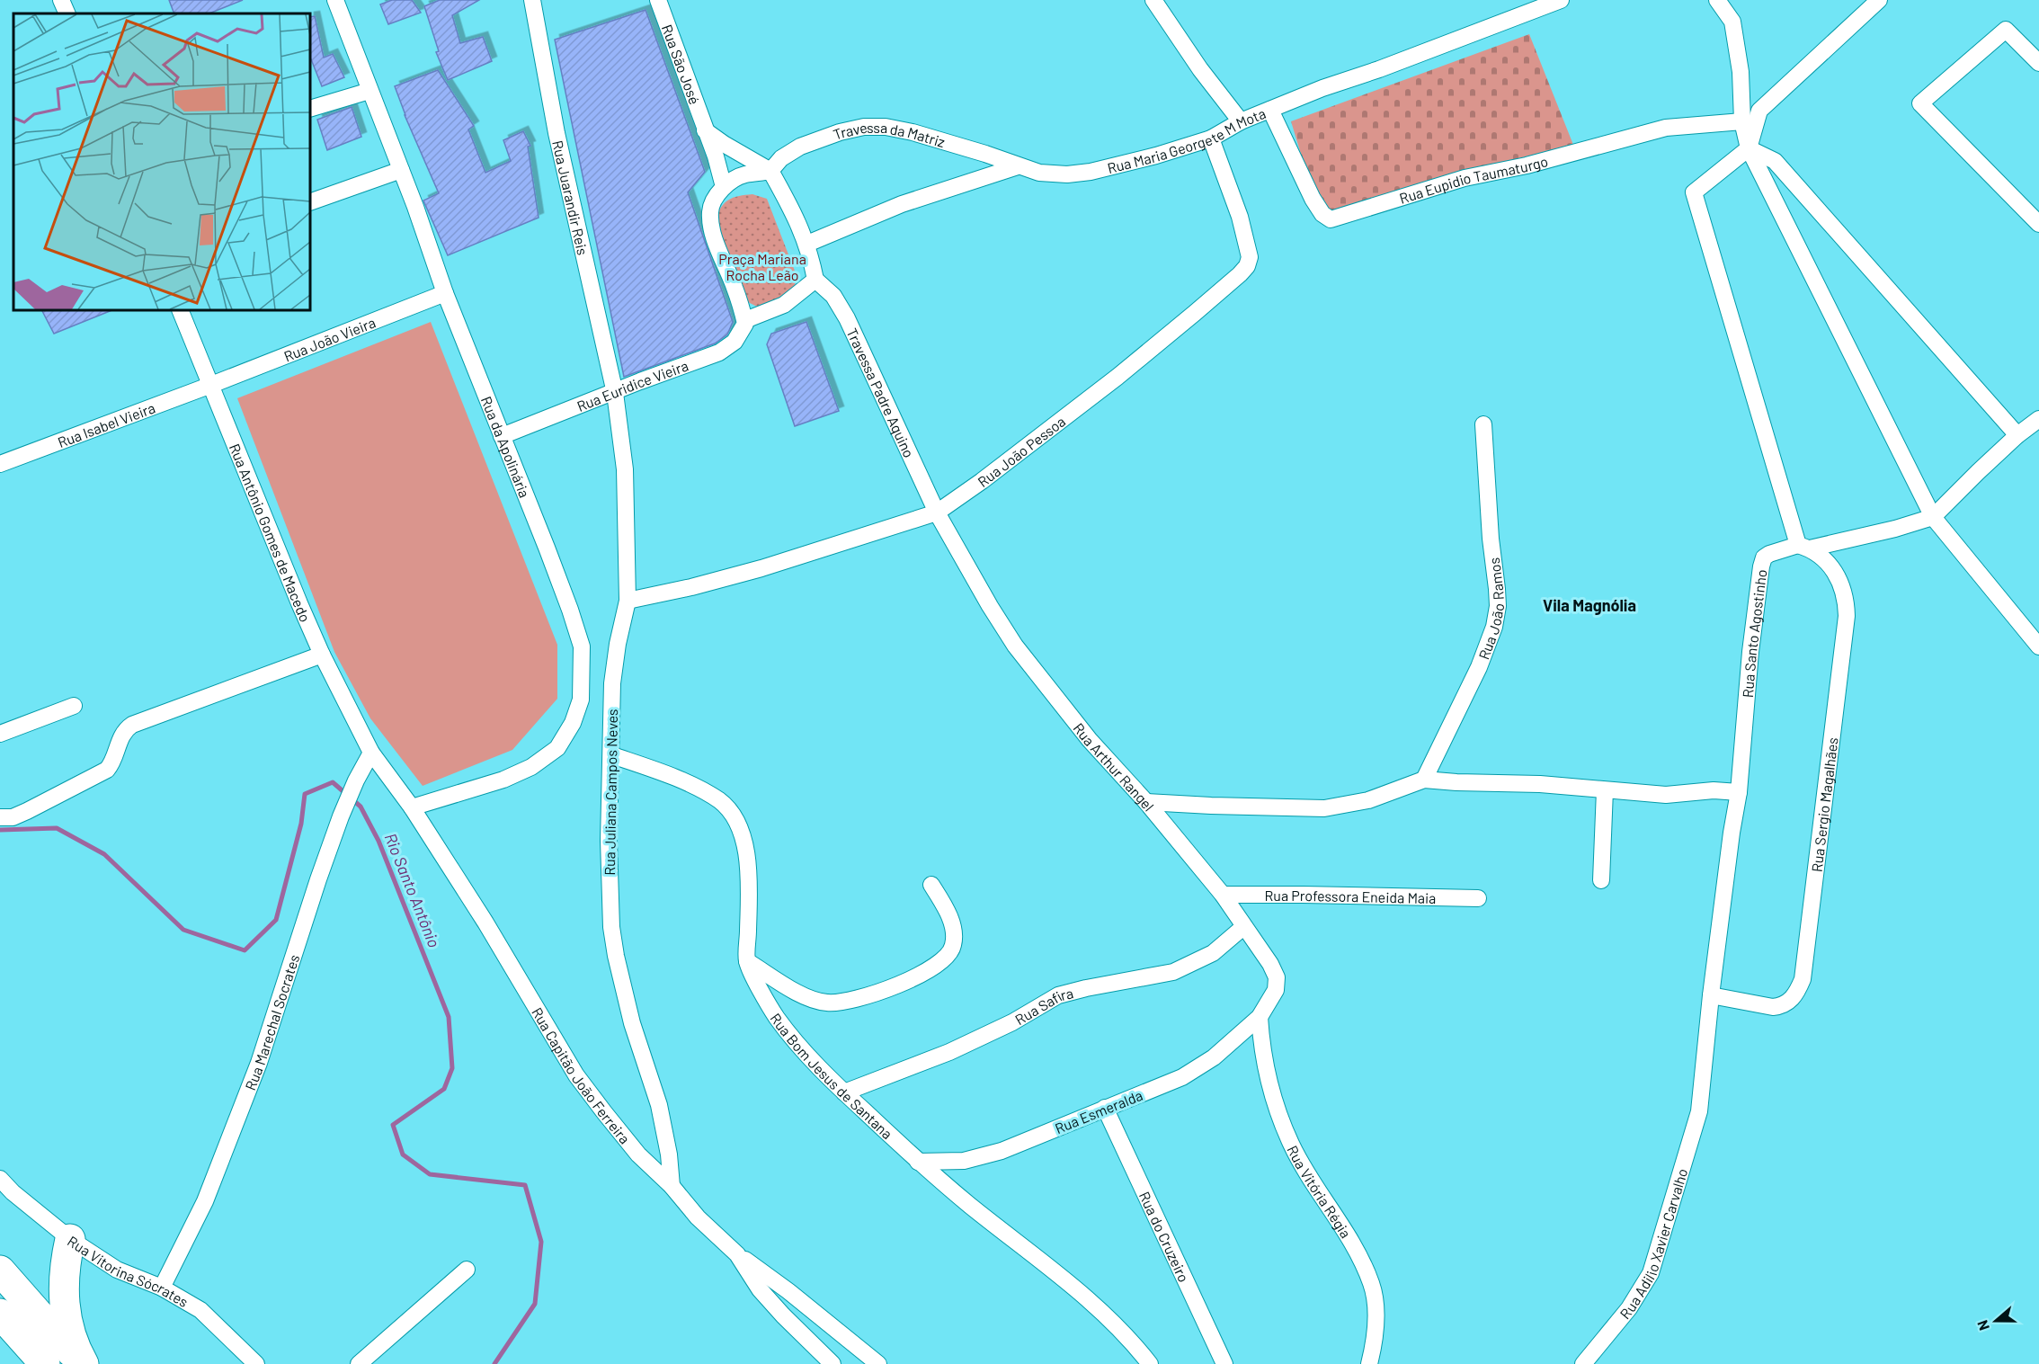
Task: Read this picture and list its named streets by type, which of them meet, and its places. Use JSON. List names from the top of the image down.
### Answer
{
  "streets": {
    "street": [
      "Rua São José",
      "Travessa da Matriz",
      "Rua Maria Georgete M Mota",
      "Rua Eupidio Taumaturgo",
      "Rua Juarandir Reis",
      "Rua João Vieira",
      "Rua Euridice Vieira",
      "Travessa Padre Aquino",
      "Rua Isabel Vieira",
      "Rua da Apolinária",
      "Rua João Pessoa",
      "Rua Antônio Gomes de Macedo",
      "Rua João Ramos",
      "Rua Santo Agostinho",
      "Rua Arthur Rangel",
      "Rua Juliana Campos Neves",
      "Rua Sergio Magalhães",
      "Rua Professora Eneida Maia",
      "Rua Safira",
      "Rua Marechal Socrates",
      "Rua Capitão João Ferreira",
      "Rua Bom Jesus de Santana",
      "Rua Esmeralda",
      "Rua Vitória Régia",
      "Rua do Cruzeiro",
      "Rua Adilio Xavier Carvalho",
      "Rua Vitorina Sócrates"
    ]
  },
  "crossings": [
    ["Travessa da Matriz", "Rua Maria Georgete M Mota"],
    ["Rua Maria Georgete M Mota", "Rua Eupidio Taumaturgo"],
    ["Rua Maria Georgete M Mota", "Rua João Pessoa"],
    ["Rua Juarandir Reis", "Rua Euridice Vieira"],
    ["Rua Juarandir Reis", "Rua Juliana Campos Neves"],
    ["Rua João Vieira", "Rua Isabel Vieira"],
    ["Rua João Vieira", "Rua da Apolinária"],
    ["Rua João Vieira", "Rua Antônio Gomes de Macedo"],
    ["Rua Euridice Vieira", "Rua da Apolinária"],
    ["Rua Euridice Vieira", "Rua Juliana Campos Neves"],
    ["Travessa Padre Aquino", "Rua João Pessoa"],
    ["Travessa Padre Aquino", "Rua Arthur Rangel"],
    ["Rua Isabel Vieira", "Rua Antônio Gomes de Macedo"],
    ["Rua da Apolinária", "Rua Capitão João Ferreira"],
    ["Rua João Pessoa", "Rua Arthur Rangel"],
    ["Rua João Pessoa", "Rua Juliana Campos Neves"],
    ["Rua Antônio Gomes de Macedo", "Rua Marechal Socrates"],
    ["Rua Antônio Gomes de Macedo", "Rua Capitão João Ferreira"],
    ["Rua Santo Agostinho", "Rua Sergio Magalhães"],
    ["Rua Santo Agostinho", "Rua Adilio Xavier Carvalho"],
    ["Rua Arthur Rangel", "Rua Professora Eneida Maia"],
    ["Rua Arthur Rangel", "Rua Safira"],
    ["Rua Arthur Rangel", "Rua Esmeralda"],
    ["Rua Arthur Rangel", "Rua Vitória Régia"],
    ["Rua Juliana Campos Neves", "Rua Capitão João Ferreira"],
    ["Rua Juliana Campos Neves", "Rua Bom Jesus de Santana"],
    ["Rua Safira", "Rua Bom Jesus de Santana"],
    ["Rua Marechal Socrates", "Rua Capitão João Ferreira"],
    ["Rua Marechal Socrates", "Rua Vitorina Sócrates"],
    ["Rua Bom Jesus de Santana", "Rua Esmeralda"],
    ["Rua Esmeralda", "Rua Vitória Régia"],
    ["Rua Esmeralda", "Rua do Cruzeiro"]
  ],
  "districts": ["Vila Magnólia"],
  "water": ["Rio Santo Antônio"],
  "parks": ["Praça Mariana Rocha Leão"],
  "north": "left"
}
